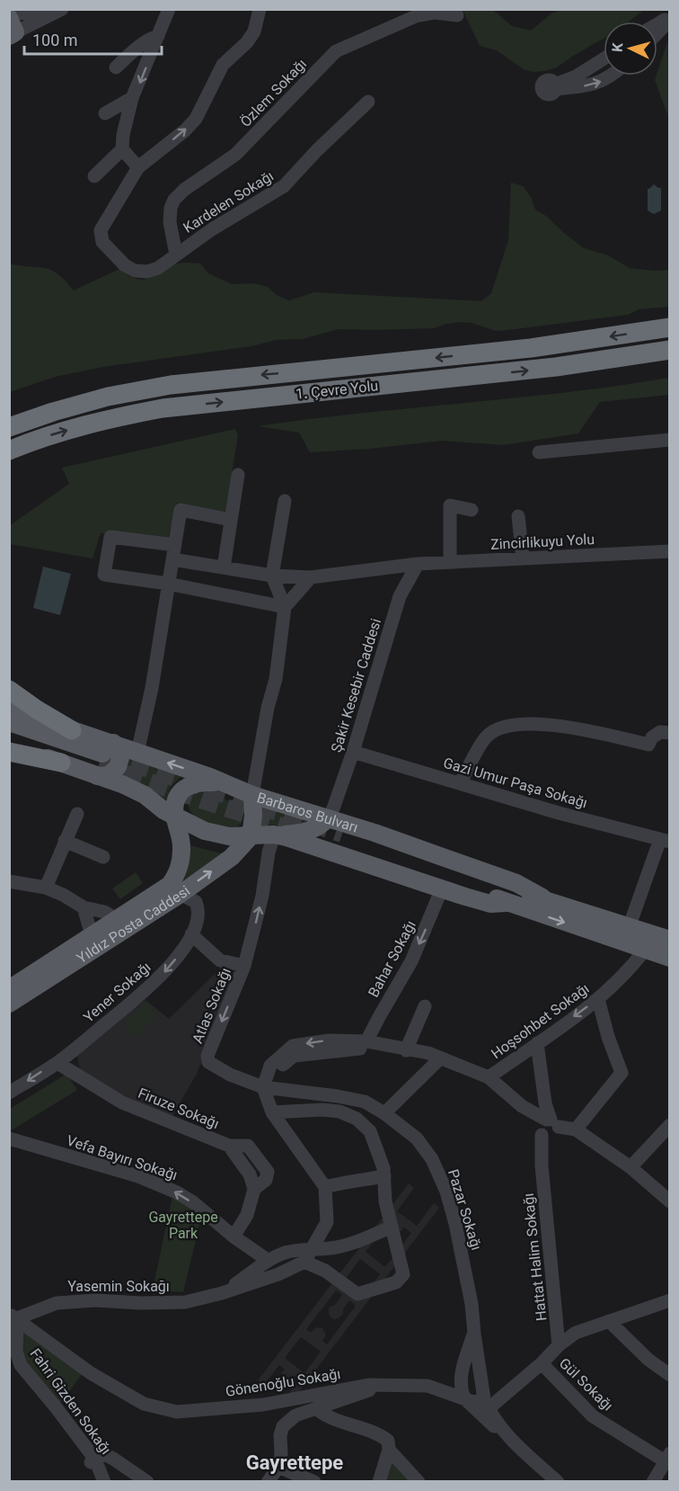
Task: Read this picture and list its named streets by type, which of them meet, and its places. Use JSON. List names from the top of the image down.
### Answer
{
  "streets": {
    "highway": ["1. Çevre Yolu"],
    "main road": ["Barbaros Bulvarı", "Yıldız Posta Caddesi"],
    "street": [
      "Özlem Sokağı",
      "Kardelen Sokağı",
      "Zincirlikuyu Yolu",
      "Şakir Kesebir Caddesi",
      "Gazi Umur Paşa Sokağı",
      "Bahar Sokağı",
      "Yener Sokağı",
      "Atlas Sokağı",
      "Hoşsohbet Sokağı",
      "Firuze Sokağı",
      "Vefa Bayırı Sokağı",
      "Pazar Sokağı",
      "Hattat Halim Sokağı",
      "Yasemin Sokağı",
      "Gönenoğlu Sokağı",
      "Gül Sokağı",
      "Fahri Gizden Sokağı"
    ]
  },
  "crossings": [
    ["Özlem Sokağı", "Kardelen Sokağı"],
    ["Zincirlikuyu Yolu", "Şakir Kesebir Caddesi"],
    ["Şakir Kesebir Caddesi", "Gazi Umur Paşa Sokağı"],
    ["Şakir Kesebir Caddesi", "Barbaros Bulvarı"],
    ["Barbaros Bulvarı", "Yıldız Posta Caddesi"],
    ["Barbaros Bulvarı", "Bahar Sokağı"],
    ["Barbaros Bulvarı", "Hoşsohbet Sokağı"],
    ["Yıldız Posta Caddesi", "Yener Sokağı"],
    ["Bahar Sokağı", "Hoşsohbet Sokağı"],
    ["Yener Sokağı", "Firuze Sokağı"],
    ["Atlas Sokağı", "Hoşsohbet Sokağı"],
    ["Atlas Sokağı", "Pazar Sokağı"],
    ["Hoşsohbet Sokağı", "Pazar Sokağı"],
    ["Firuze Sokağı", "Vefa Bayırı Sokağı"],
    ["Yasemin Sokağı", "Gönenoğlu Sokağı"],
    ["Yasemin Sokağı", "Fahri Gizden Sokağı"],
    ["Gönenoğlu Sokağı", "Fahri Gizden Sokağı"]
  ],
  "one_way": ["Yener Sokağı", "Vefa Bayırı Sokağı"],
  "districts": ["Gayrettepe"],
  "parks": ["Gayrettepe Park"],
  "scale_bar": "100 m",
  "north": "left"
}
